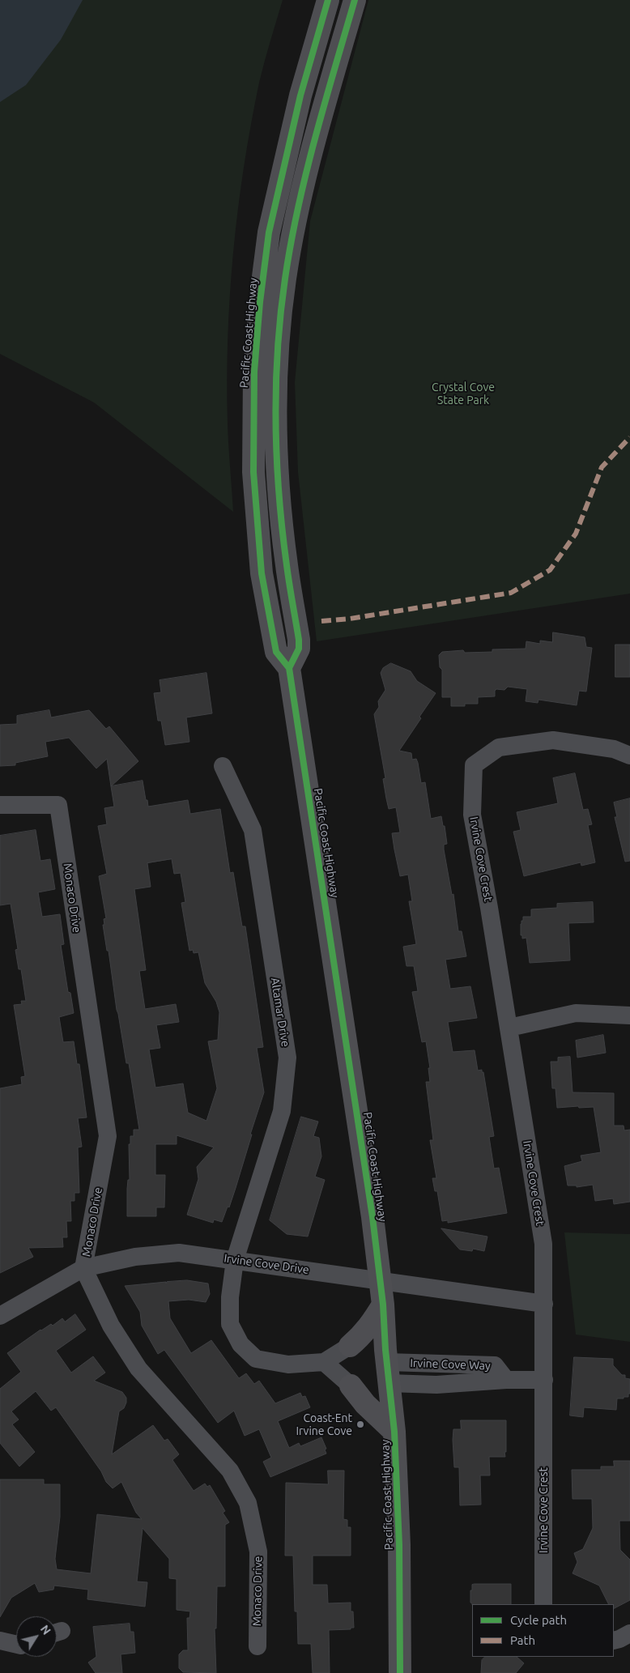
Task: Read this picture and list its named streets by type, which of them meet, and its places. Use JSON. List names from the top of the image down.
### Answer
{
  "streets": {
    "highway": ["Pacific Coast Highway"],
    "street": [
      "Irvine Cove Crest",
      "Monaco Drive",
      "Altamar Drive",
      "Irvine Cove Drive",
      "Irvine Cove Way"
    ]
  },
  "crossings": [
    ["Pacific Coast Highway", "Irvine Cove Way"],
    ["Irvine Cove Crest", "Irvine Cove Drive"],
    ["Irvine Cove Crest", "Irvine Cove Way"],
    ["Monaco Drive", "Irvine Cove Drive"],
    ["Altamar Drive", "Irvine Cove Drive"]
  ],
  "parks": ["Crystal Cove State Park"],
  "places": ["Coast-Ent Irvine Cove"],
  "legend": ["Cycle path", "Path"],
  "north": "top right"
}
